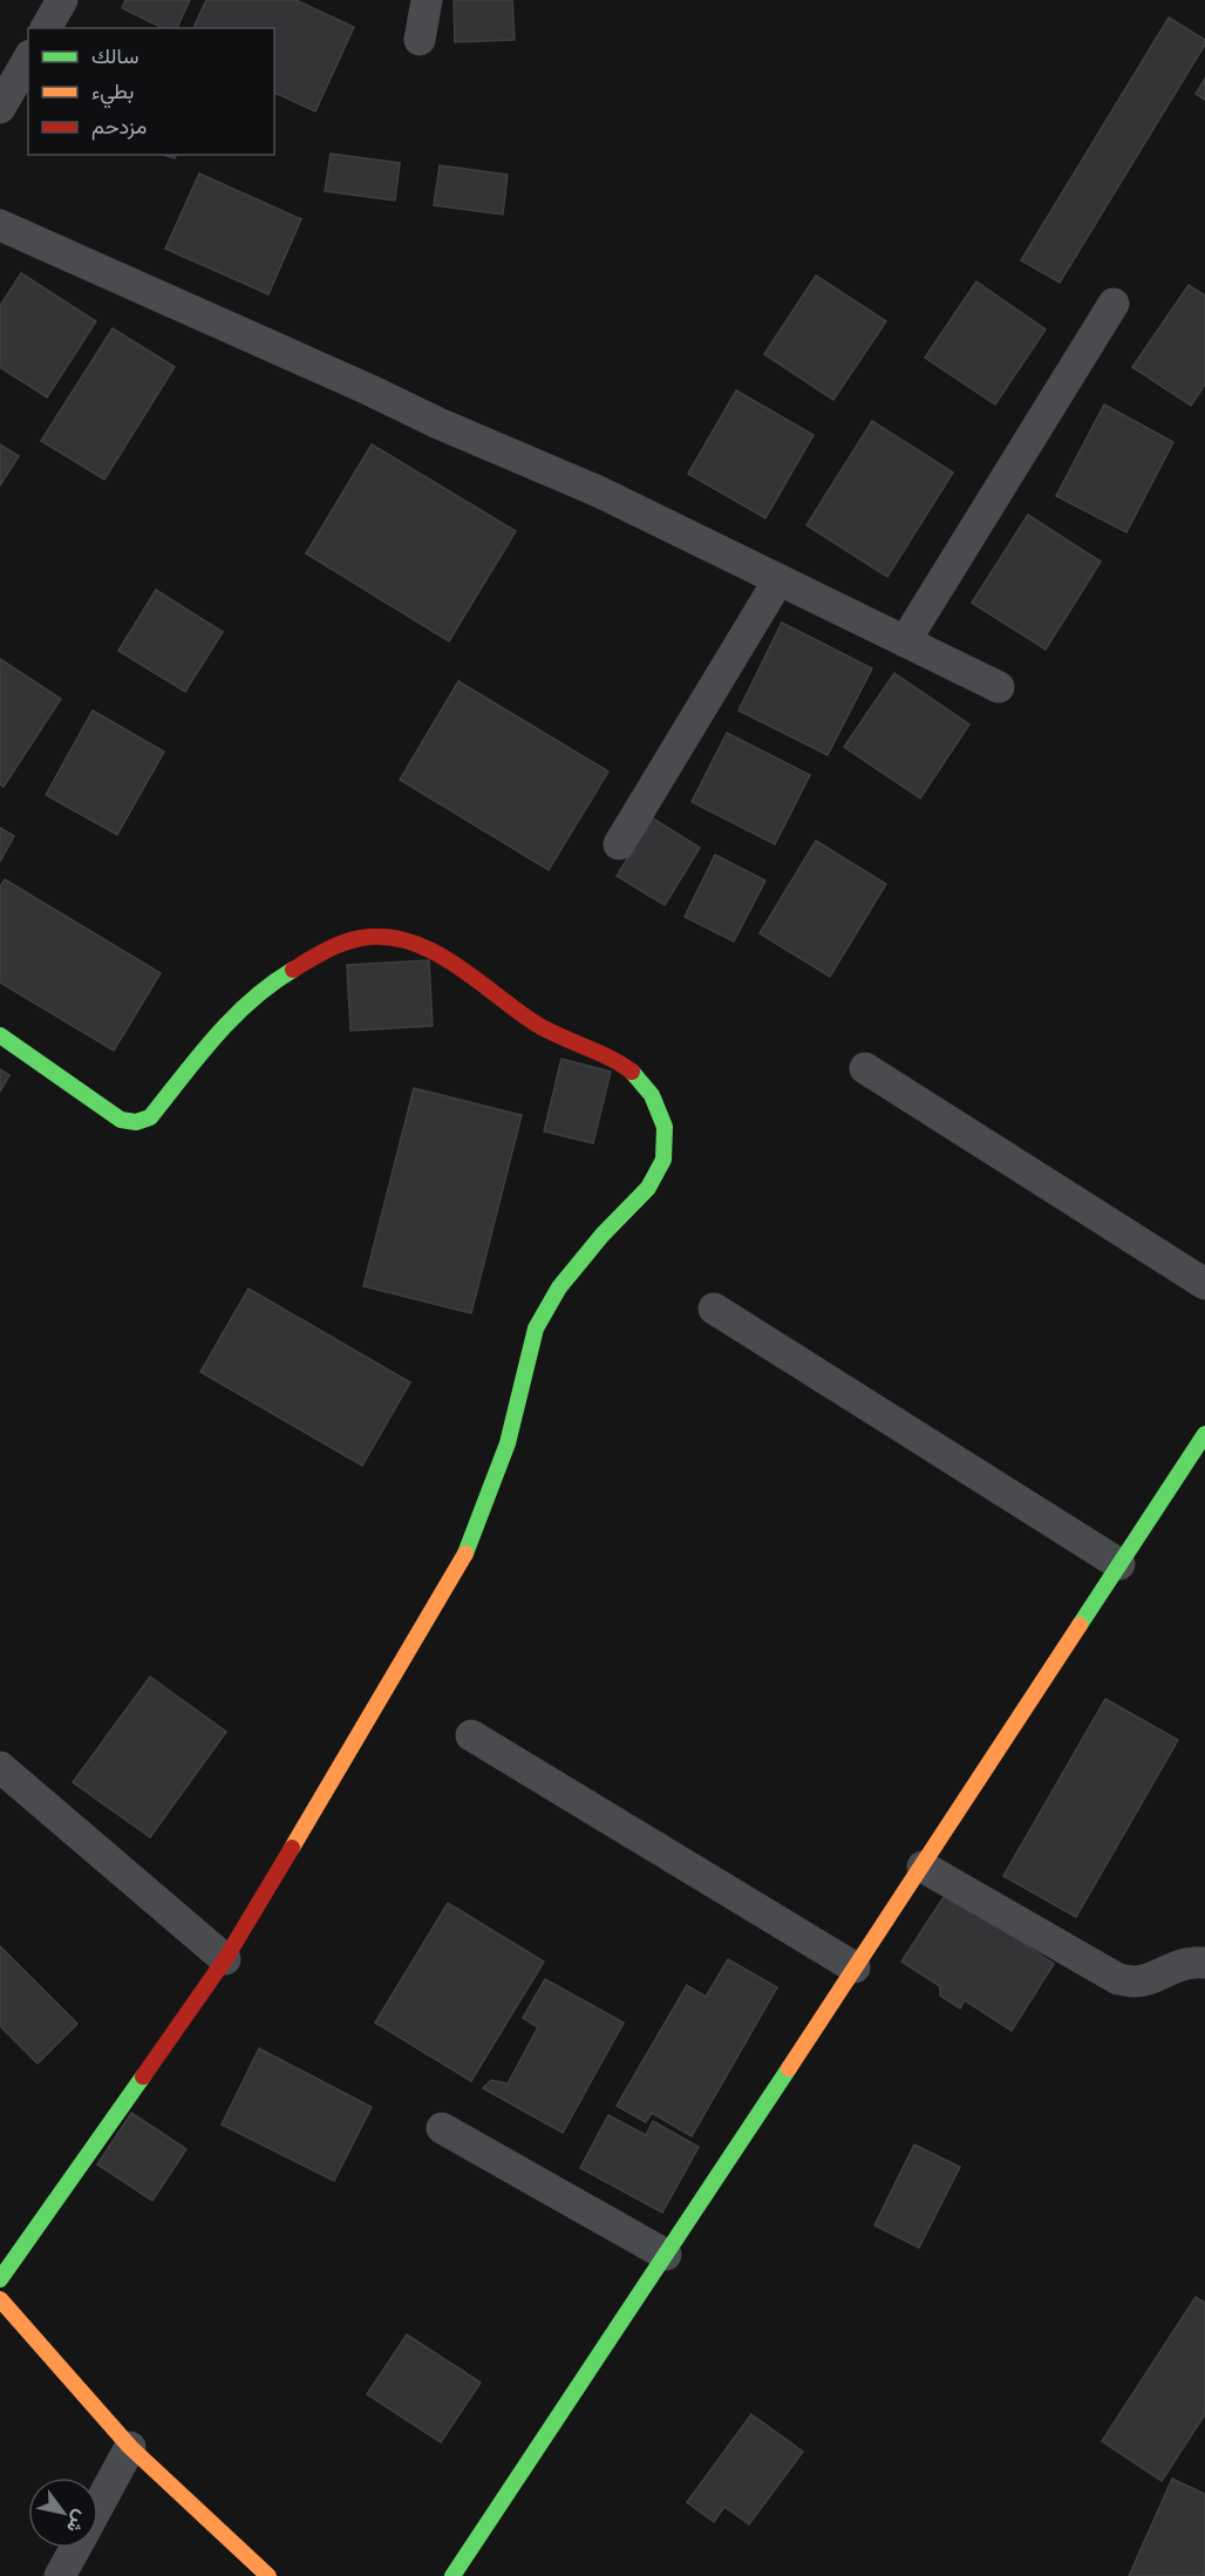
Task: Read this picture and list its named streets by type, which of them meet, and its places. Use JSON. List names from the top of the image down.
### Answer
{
  "legend": ["سالك", "بطيء", "مزدحم"],
  "north": "bottom right"
}
